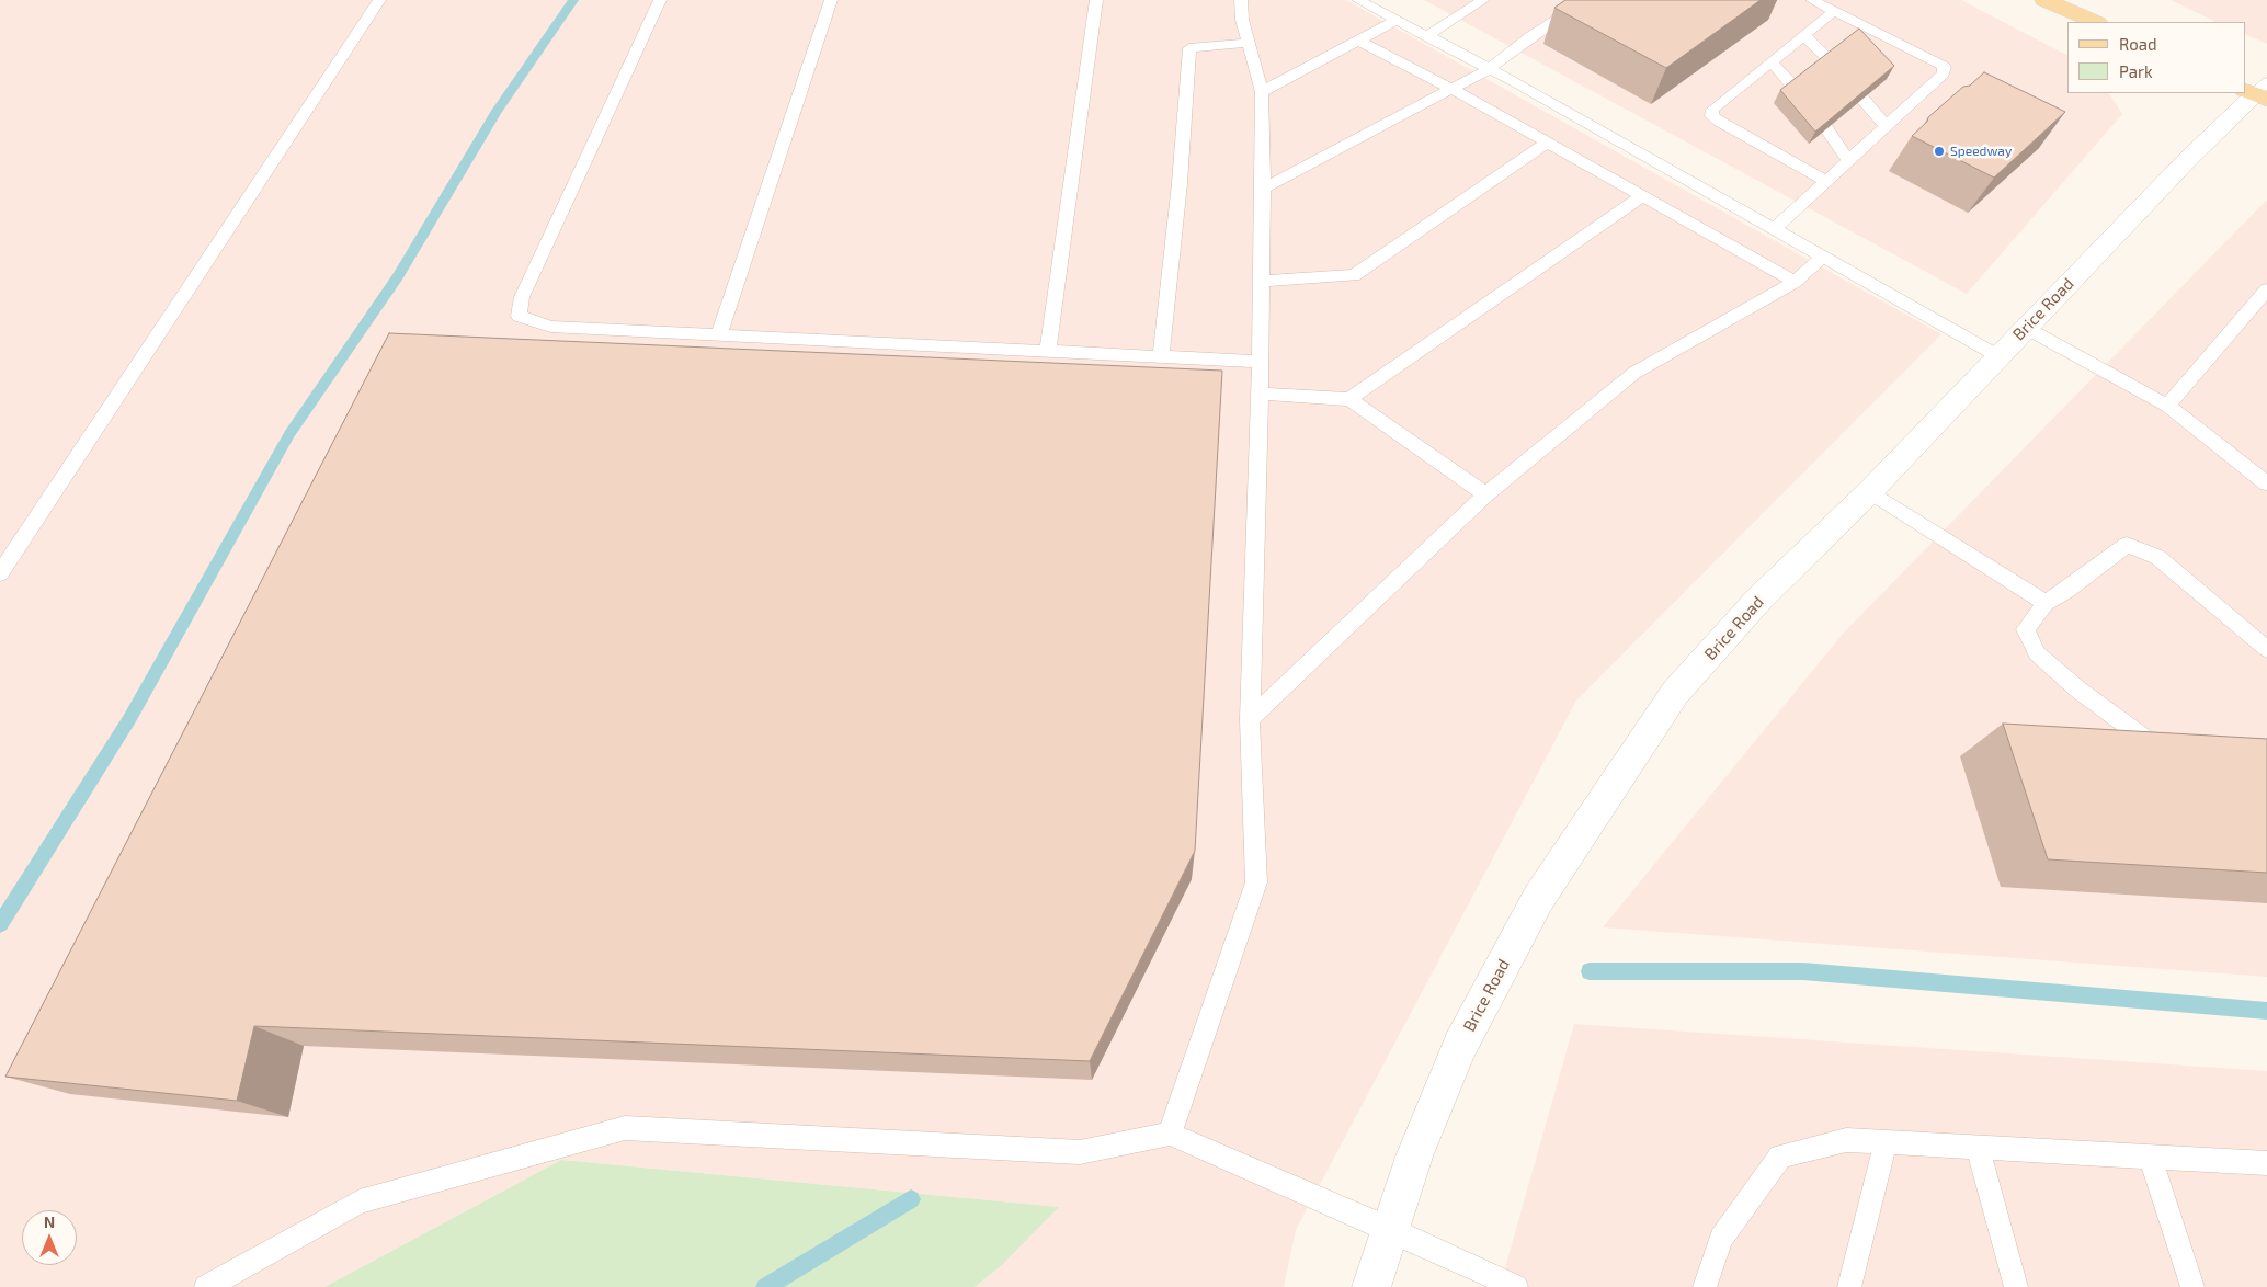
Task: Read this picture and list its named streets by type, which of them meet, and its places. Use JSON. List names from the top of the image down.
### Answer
{
  "streets": {
    "main road": ["Brice Road"]
  },
  "places": ["Speedway"],
  "legend": ["Road", "Park"],
  "north": "top"
}
